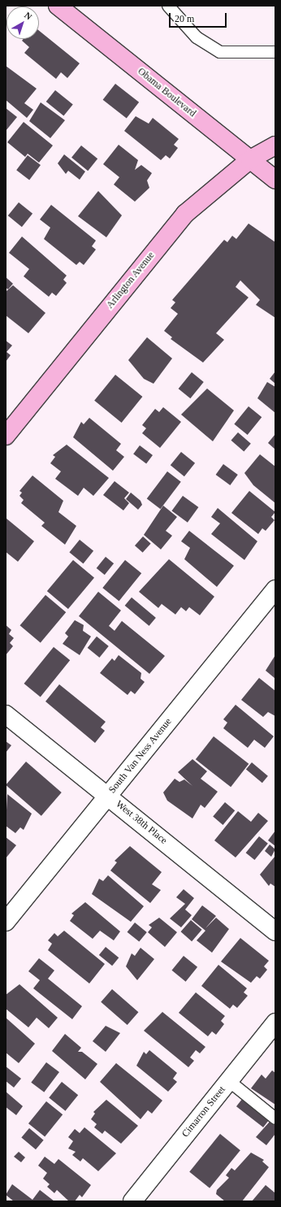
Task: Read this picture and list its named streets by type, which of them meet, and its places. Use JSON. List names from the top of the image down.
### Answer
{
  "streets": {
    "main road": ["Obama Boulevard", "Arlington Avenue"],
    "street": ["South Van Ness Avenue", "West 38th Place", "Cimarron Street"]
  },
  "crossings": [
    ["Obama Boulevard", "Arlington Avenue"],
    ["South Van Ness Avenue", "West 38th Place"]
  ],
  "scale_bar": "20 m",
  "north": "top right"
}
